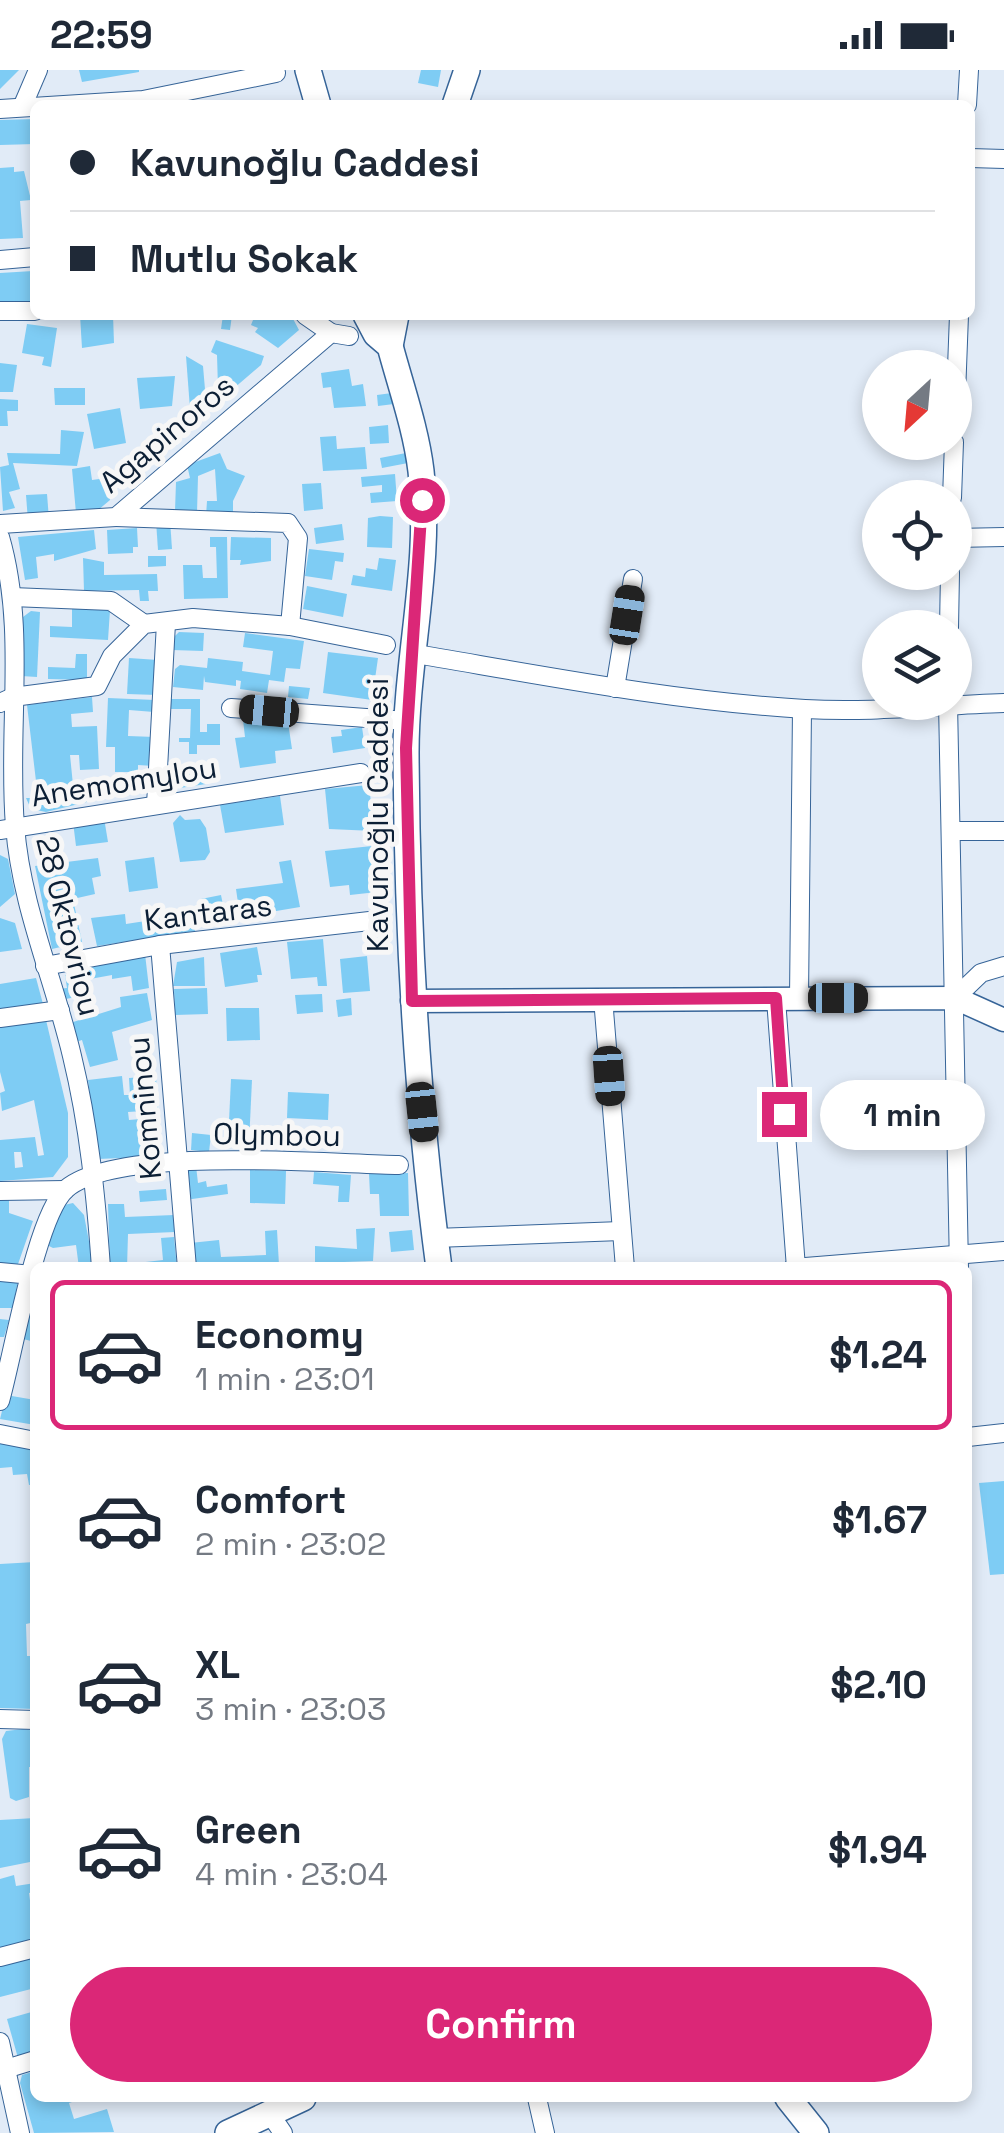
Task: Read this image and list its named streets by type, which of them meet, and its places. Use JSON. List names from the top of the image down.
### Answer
{
  "streets": {
    "main road": ["Kavunoğlu Caddesi"],
    "street": [
      "Agapinoros",
      "Anemomylou",
      "Kantaras",
      "28 Oktovriou",
      "Komninou",
      "Olymbou"
    ]
  },
  "crossings": [
    ["Anemomylou", "28 Oktovriou"],
    ["Kantaras", "28 Oktovriou"],
    ["Kantaras", "Komninou"],
    ["28 Oktovriou", "Olymbou"],
    ["Komninou", "Olymbou"]
  ],
  "north": "bottom left",
  "page": {
    "status": "22:59",
    "banner": ["Kavunoğlu Caddesi", "Mutlu Sokak"],
    "bubble": "1 min",
    "list": [
      {
        "name": "Economy",
        "note": "1 min · 23:01",
        "value": "$1.24"
      },
      {
        "name": "Comfort",
        "note": "2 min · 23:02",
        "value": "$1.67"
      },
      {
        "name": "XL",
        "note": "3 min · 23:03",
        "value": "$2.10"
      },
      {
        "name": "Green",
        "note": "4 min · 23:04",
        "value": "$1.94"
      }
    ],
    "buttons": "Confirm"
  }
}
